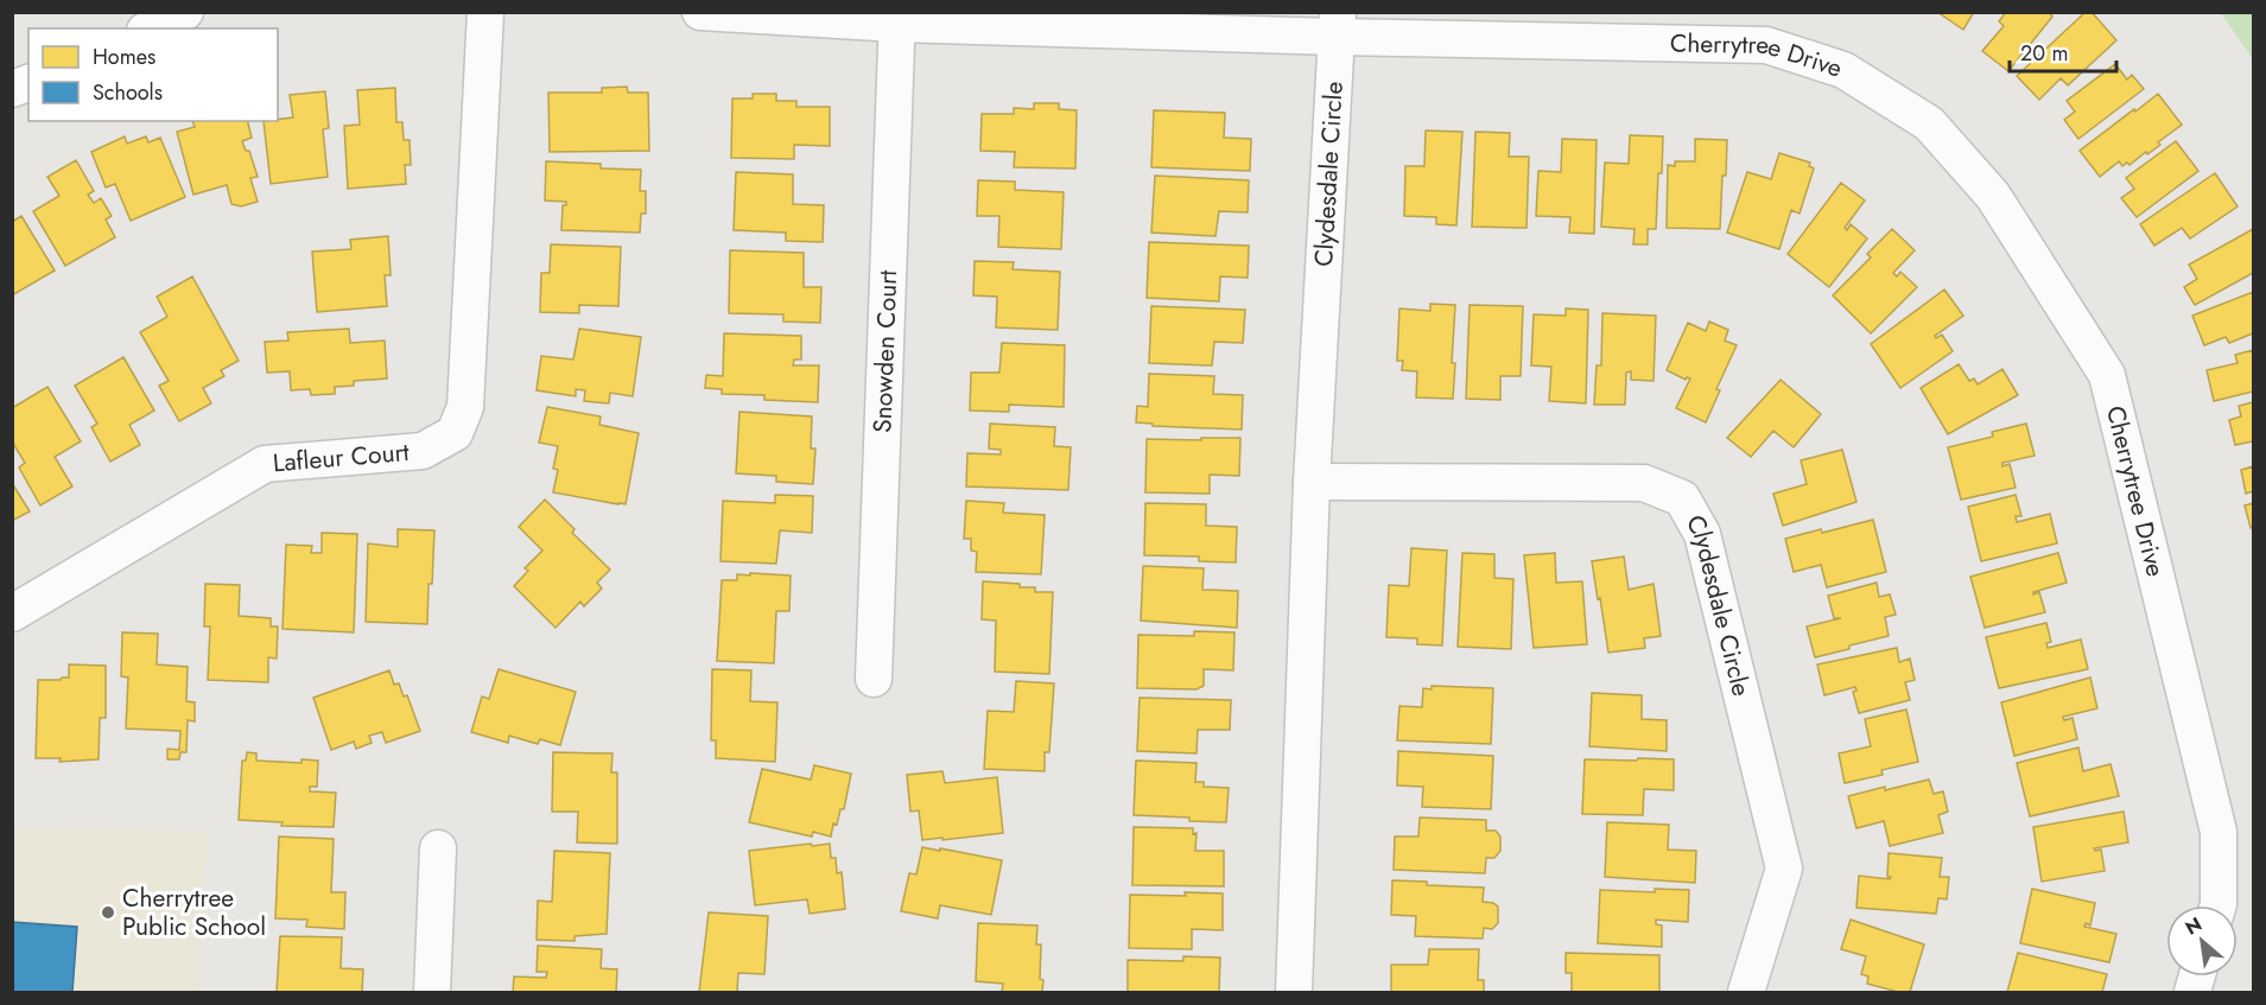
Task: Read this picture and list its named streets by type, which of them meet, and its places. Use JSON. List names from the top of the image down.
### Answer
{
  "streets": {
    "street": [
      "Cherrytree Drive",
      "Clydesdale Circle",
      "Snowden Court",
      "Lafleur Court"
    ]
  },
  "crossings": [
    ["Cherrytree Drive", "Clydesdale Circle"],
    ["Cherrytree Drive", "Snowden Court"]
  ],
  "places": ["Cherrytree Public School"],
  "legend": ["Homes", "Schools"],
  "scale_bar": "20 m",
  "north": "top left"
}
